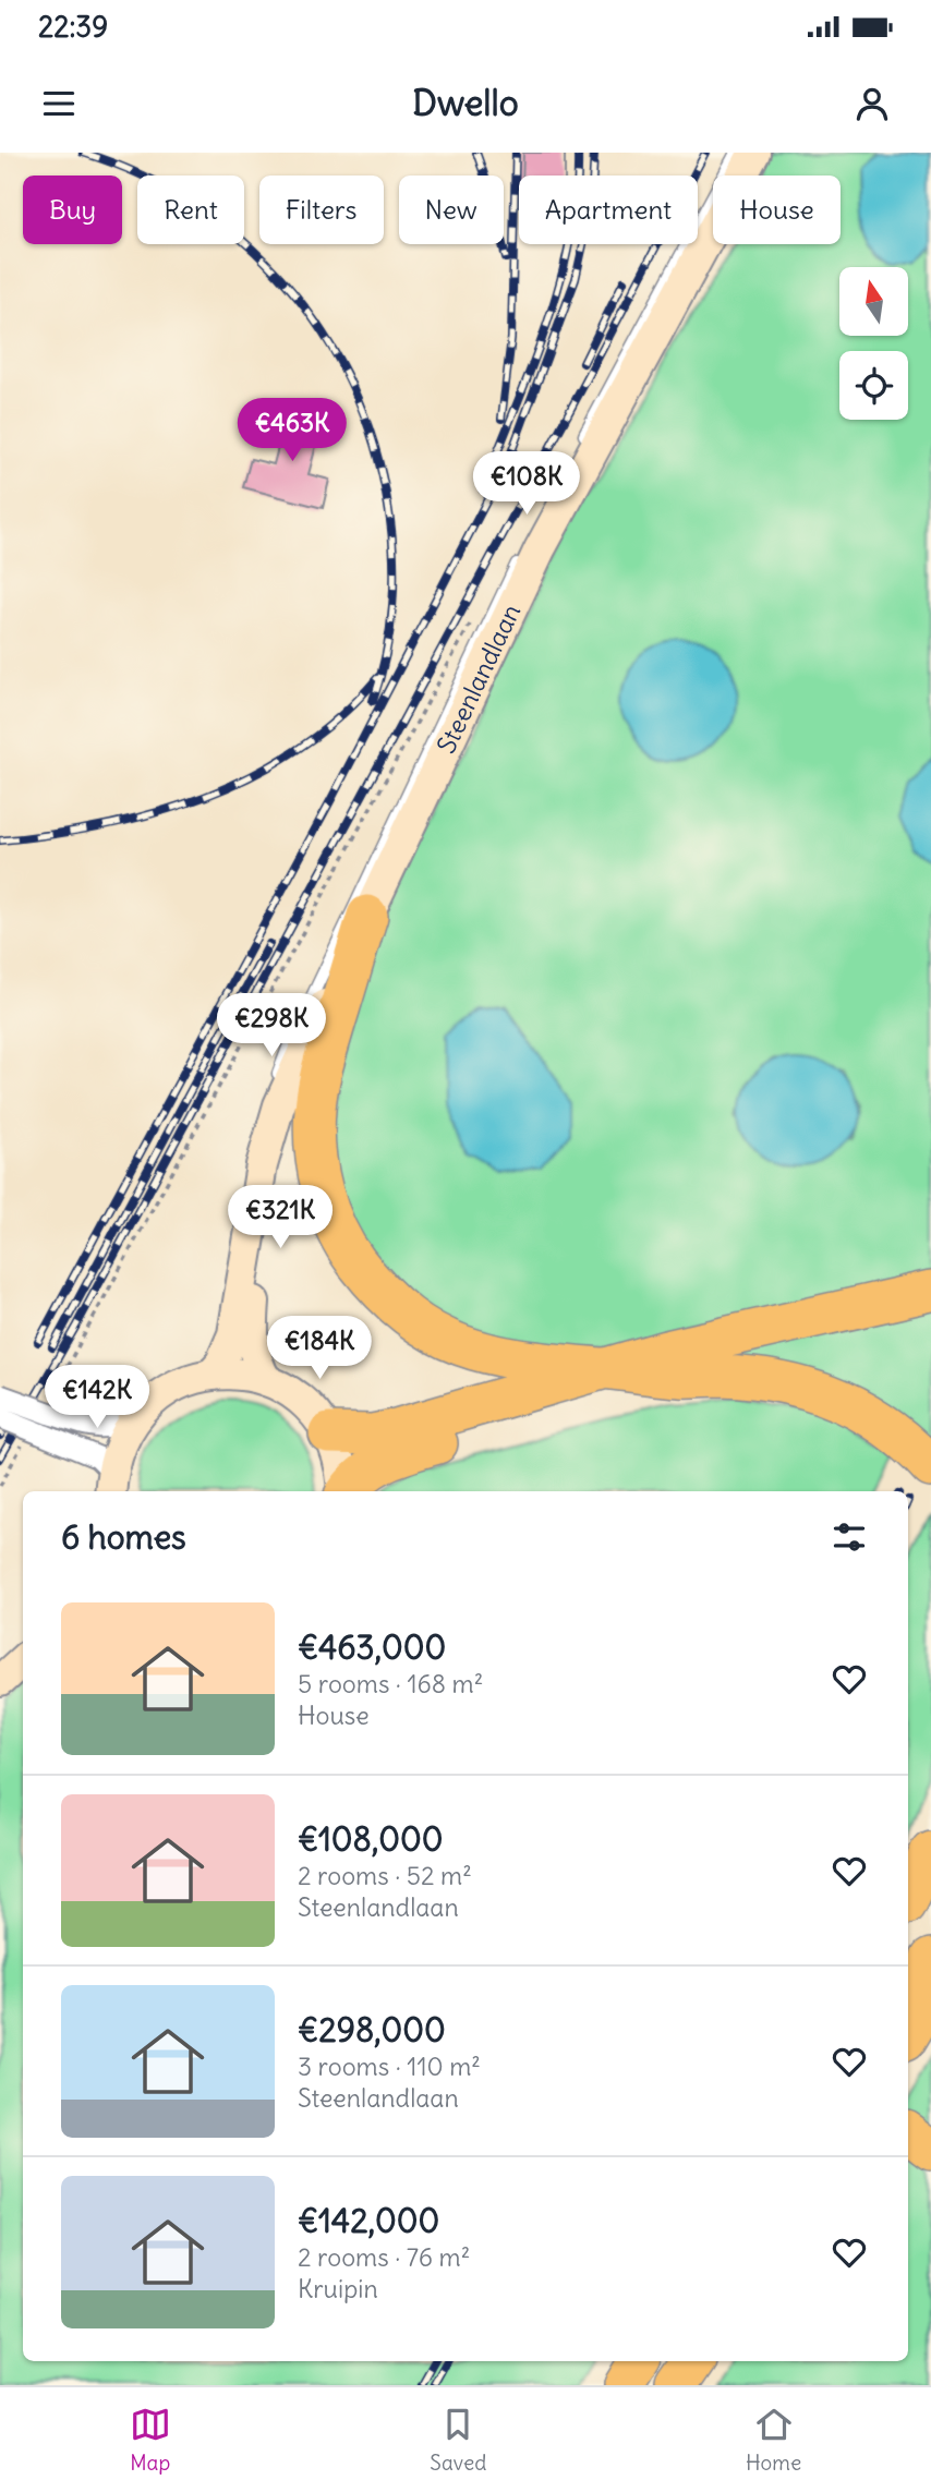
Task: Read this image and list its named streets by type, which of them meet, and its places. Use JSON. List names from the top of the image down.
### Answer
{
  "streets": {
    "main road": ["Steenlandlaan"]
  },
  "north": "top",
  "page": {
    "status": "22:39",
    "header": "Dwello",
    "chip": [
      "Buy",
      "Rent",
      "Filters",
      "New",
      "Apartment",
      "House"
    ],
    "price": [
      "€463K",
      "€108K",
      "€298K",
      "€321K",
      "€184K",
      "€142K"
    ],
    "heading": "6 homes",
    "list": [
      {
        "name": "€463,000",
        "note": "5 rooms · 168 m² · House"
      },
      {
        "name": "€108,000",
        "note": "2 rooms · 52 m² · Steenlandlaan"
      },
      {
        "name": "€298,000",
        "note": "3 rooms · 110 m² · Steenlandlaan"
      },
      {
        "name": "€142,000",
        "note": "2 rooms · 76 m² · Kruipin"
      }
    ],
    "tabs": ["Map", "Saved", "Home"]
  }
}
